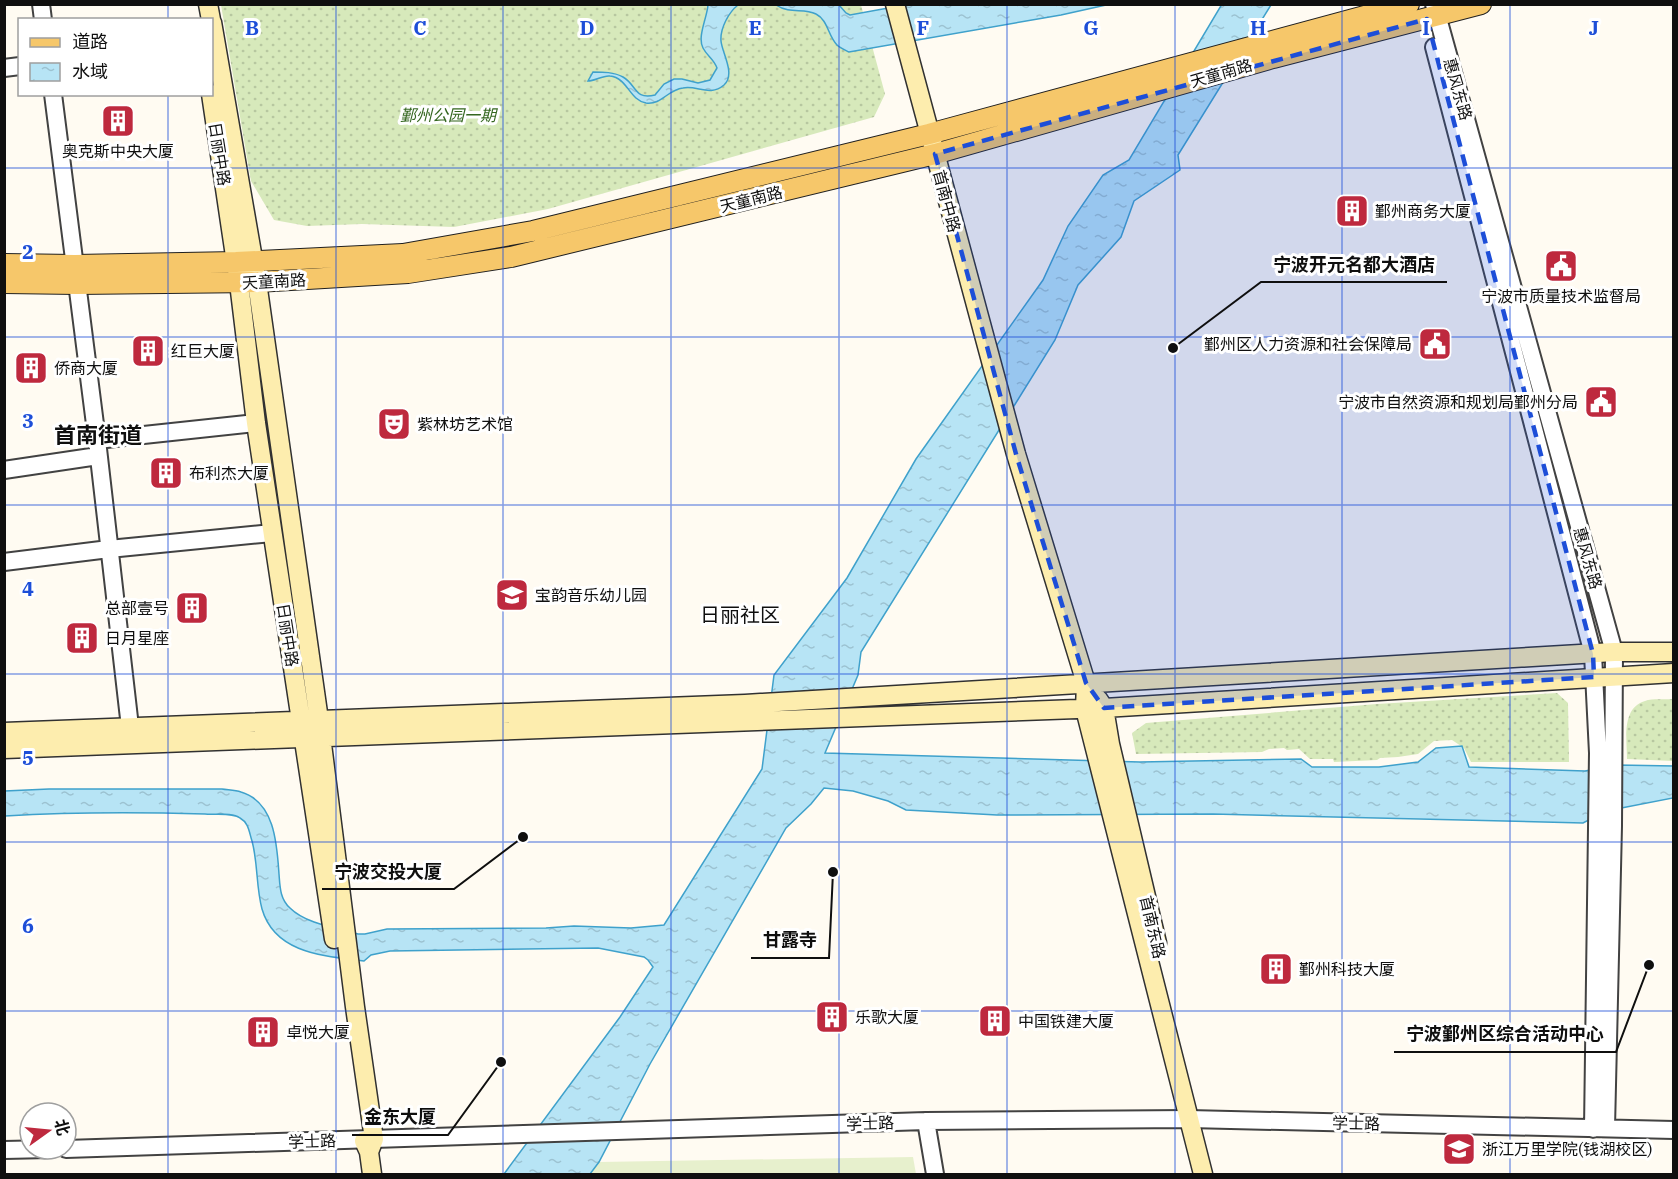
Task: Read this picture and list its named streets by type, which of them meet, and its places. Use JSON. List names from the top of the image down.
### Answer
{
  "streets": {
    "main road": [
      "天童南路",
      "日丽中路",
      "首南中路",
      "首南东路"
    ],
    "street": ["惠风东路", "学士路"]
  },
  "crossings": [
    ["天童南路", "惠风东路"],
    ["天童南路", "日丽中路"],
    ["天童南路", "首南中路"],
    ["惠风东路", "学士路"],
    ["日丽中路", "学士路"],
    ["首南中路", "首南东路"],
    ["首南东路", "学士路"]
  ],
  "districts": ["首南街道", "日丽社区"],
  "parks": ["鄞州公园一期"],
  "places": {
    "building": [
      "奥克斯中央大厦",
      "鄞州商务大厦",
      "红巨大厦",
      "侨商大厦",
      "布利杰大厦",
      "总部壹号",
      "日月星座",
      "鄞州科技大厦",
      "乐歌大厦",
      "中国铁建大厦",
      "卓悦大厦"
    ],
    "public building": ["宁波市质量技术监督局", "鄞州区人力资源和社会保障局", "宁波市自然资源和规划局鄞州分局"],
    "other": [
      "宁波开元名都大酒店",
      "宁波交投大厦",
      "甘露寺",
      "宁波鄞州区综合活动中心",
      "金东大厦"
    ],
    "theatre": ["紫林坊艺术馆"],
    "school or university": ["宝韵音乐幼儿园", "浙江万里学院(钱湖校区)"]
  },
  "legend": ["道路", "水域"],
  "north": "right",
  "grid": {
    "columns": [
      "B",
      "C",
      "D",
      "E",
      "F",
      "G",
      "H",
      "I",
      "J"
    ],
    "rows": [
      "2",
      "3",
      "4",
      "5",
      "6"
    ]
  }
}
